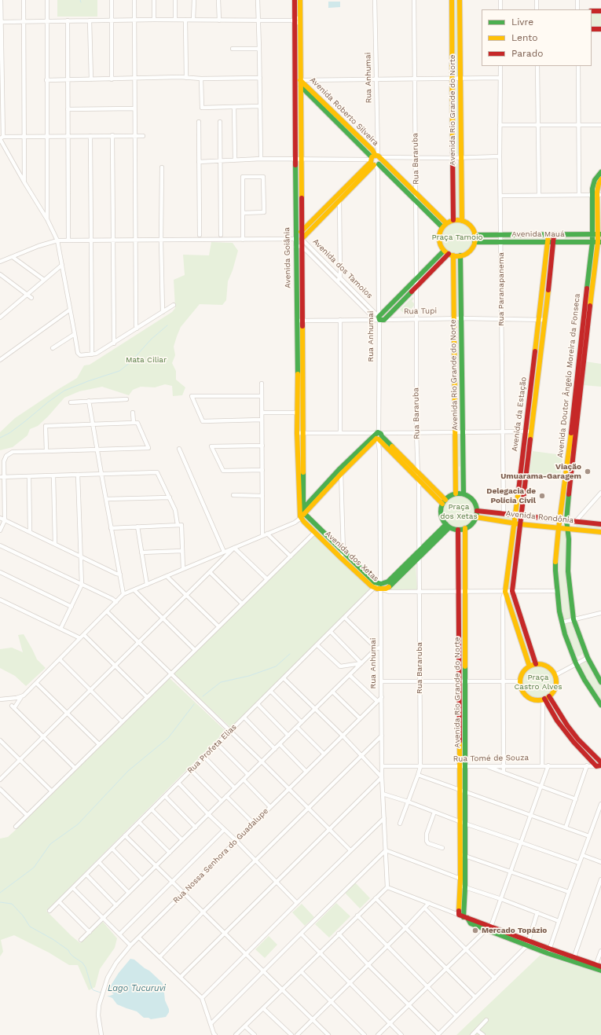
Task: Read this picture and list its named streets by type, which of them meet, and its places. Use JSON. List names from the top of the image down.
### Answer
{
  "streets": {
    "street": [
      "Rua Anhumai",
      "Avenida Rio Grande do Norte",
      "Avenida Roberto Silveira",
      "Rua Bararuba",
      "Avenida Mauá",
      "Avenida Goiânia",
      "Avenida dos Tamoios",
      "Rua Paranapanema",
      "Rua Tupi",
      "Avenida Doutor Ângelo Moreira da Fonseca",
      "Avenida da Estação",
      "Avenida Rondônia",
      "Avenida dos Xetas",
      "Rua Profeta Elias",
      "Rua Tomé de Souza",
      "Rua Nossa Senhora do Guadalupe"
    ]
  },
  "crossings": [
    ["Rua Anhumai", "Avenida Roberto Silveira"],
    ["Rua Anhumai", "Avenida dos Tamoios"],
    ["Rua Anhumai", "Rua Tupi"],
    ["Rua Anhumai", "Avenida dos Xetas"],
    ["Rua Anhumai", "Rua Profeta Elias"],
    ["Rua Anhumai", "Rua Tomé de Souza"],
    ["Rua Anhumai", "Rua Nossa Senhora do Guadalupe"],
    ["Avenida Rio Grande do Norte", "Avenida Roberto Silveira"],
    ["Avenida Rio Grande do Norte", "Avenida Mauá"],
    ["Avenida Rio Grande do Norte", "Rua Tupi"],
    ["Avenida Rio Grande do Norte", "Avenida Rondônia"],
    ["Avenida Rio Grande do Norte", "Avenida dos Xetas"],
    ["Avenida Rio Grande do Norte", "Rua Tomé de Souza"],
    ["Avenida Roberto Silveira", "Rua Bararuba"],
    ["Avenida Roberto Silveira", "Avenida Mauá"],
    ["Avenida Roberto Silveira", "Avenida Goiânia"],
    ["Avenida Roberto Silveira", "Avenida dos Tamoios"],
    ["Rua Bararuba", "Rua Tupi"],
    ["Rua Bararuba", "Avenida dos Xetas"],
    ["Rua Bararuba", "Rua Tomé de Souza"],
    ["Avenida Mauá", "Rua Paranapanema"],
    ["Avenida Mauá", "Avenida Doutor Ângelo Moreira da Fonseca"],
    ["Avenida Mauá", "Avenida da Estação"],
    ["Avenida Goiânia", "Avenida dos Tamoios"],
    ["Avenida Goiânia", "Rua Tupi"],
    ["Avenida Goiânia", "Avenida dos Xetas"],
    ["Avenida dos Tamoios", "Rua Tupi"],
    ["Rua Paranapanema", "Rua Tupi"],
    ["Rua Paranapanema", "Avenida Rondônia"],
    ["Rua Tupi", "Avenida da Estação"],
    ["Avenida Doutor Ângelo Moreira da Fonseca", "Avenida Rondônia"],
    ["Avenida da Estação", "Avenida Rondônia"],
    ["Avenida Rondônia", "Avenida dos Xetas"],
    ["Avenida dos Xetas", "Rua Profeta Elias"]
  ],
  "water": ["Lago Tucuruvi"],
  "parks": [
    "Praça Tamoio",
    "Mata Ciliar",
    "Praça dos Xetas",
    "Praça Castro Alves"
  ],
  "places": ["Viação Umuarama-Garagem", "Delegacia de Polícia Civil", "Mercado Topázio"],
  "legend": ["Livre", "Lento", "Parado"]
}
